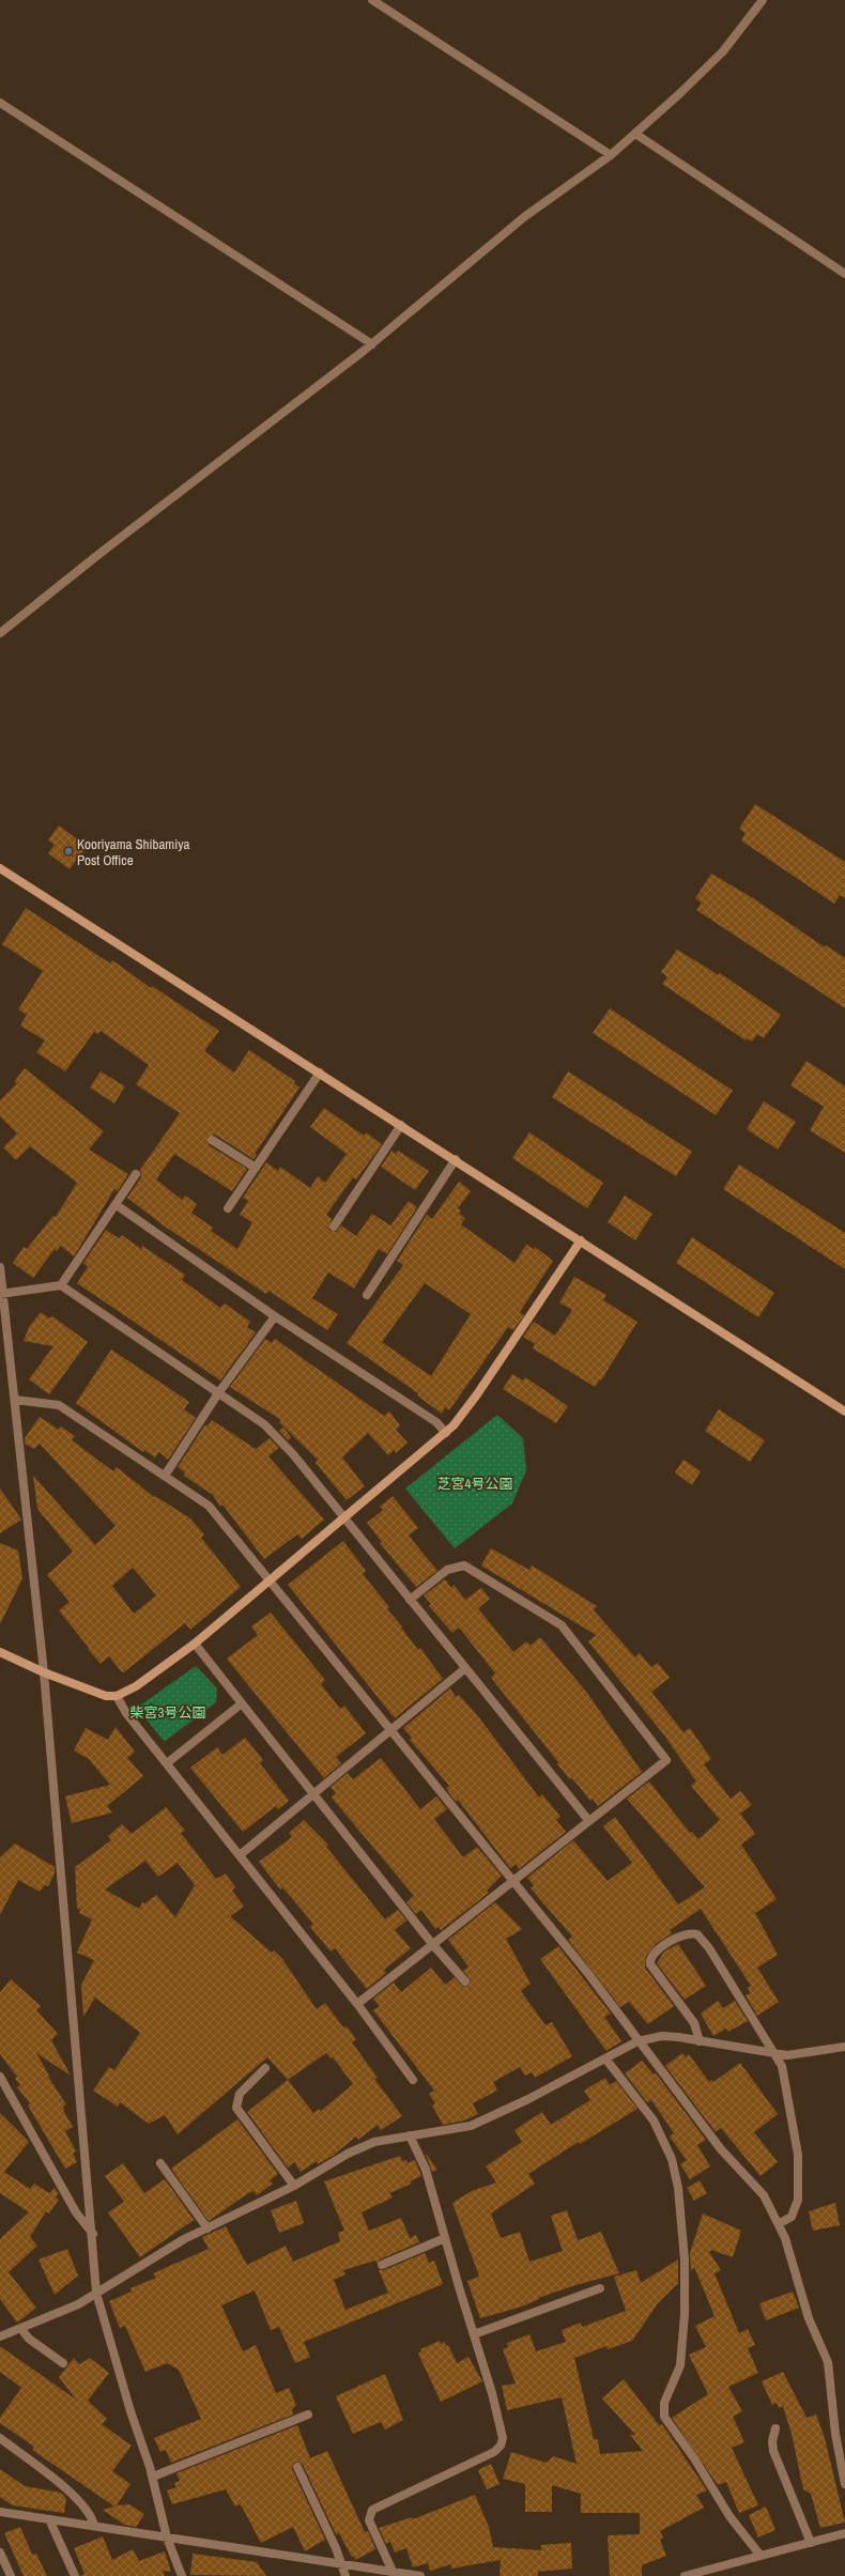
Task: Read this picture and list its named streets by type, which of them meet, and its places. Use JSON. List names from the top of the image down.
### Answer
{
  "parks": ["芝宮4号公園", "柴宮3号公園"],
  "places": ["Kooriyama Shibamiya Post Office"]
}
